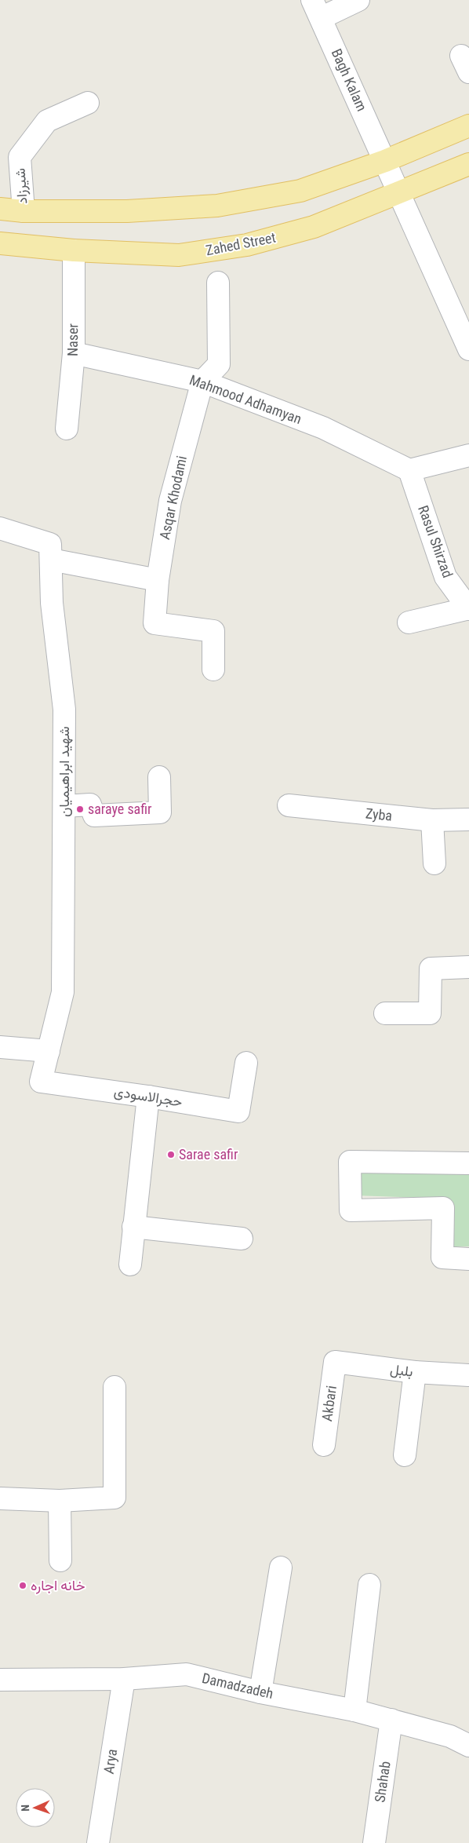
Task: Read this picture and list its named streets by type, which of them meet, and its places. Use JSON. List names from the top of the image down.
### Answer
{
  "streets": {
    "main road": ["Zahed Street"],
    "street": [
      "Bagh Kalam",
      "شیرزاد",
      "Naser",
      "Mahmood Adhamyan",
      "Asqar Khodami",
      "Rasul Shirzad",
      "شهید ابراهیمیان",
      "Zyba",
      "حجرالاسودی",
      "بلبل",
      "Akbari",
      "Damadzadeh",
      "Arya",
      "Shahab"
    ]
  },
  "crossings": [
    ["Bagh Kalam", "Zahed Street"],
    ["Zahed Street", "Naser"],
    ["Naser", "Mahmood Adhamyan"],
    ["Mahmood Adhamyan", "Asqar Khodami"],
    ["Mahmood Adhamyan", "Rasul Shirzad"],
    ["شهید ابراهیمیان", "حجرالاسودی"],
    ["بلبل", "Akbari"],
    ["Damadzadeh", "Arya"],
    ["Damadzadeh", "Shahab"]
  ],
  "places": ["saraye safir", "Sarae safir", "خانه اجاره"],
  "north": "left"
}
